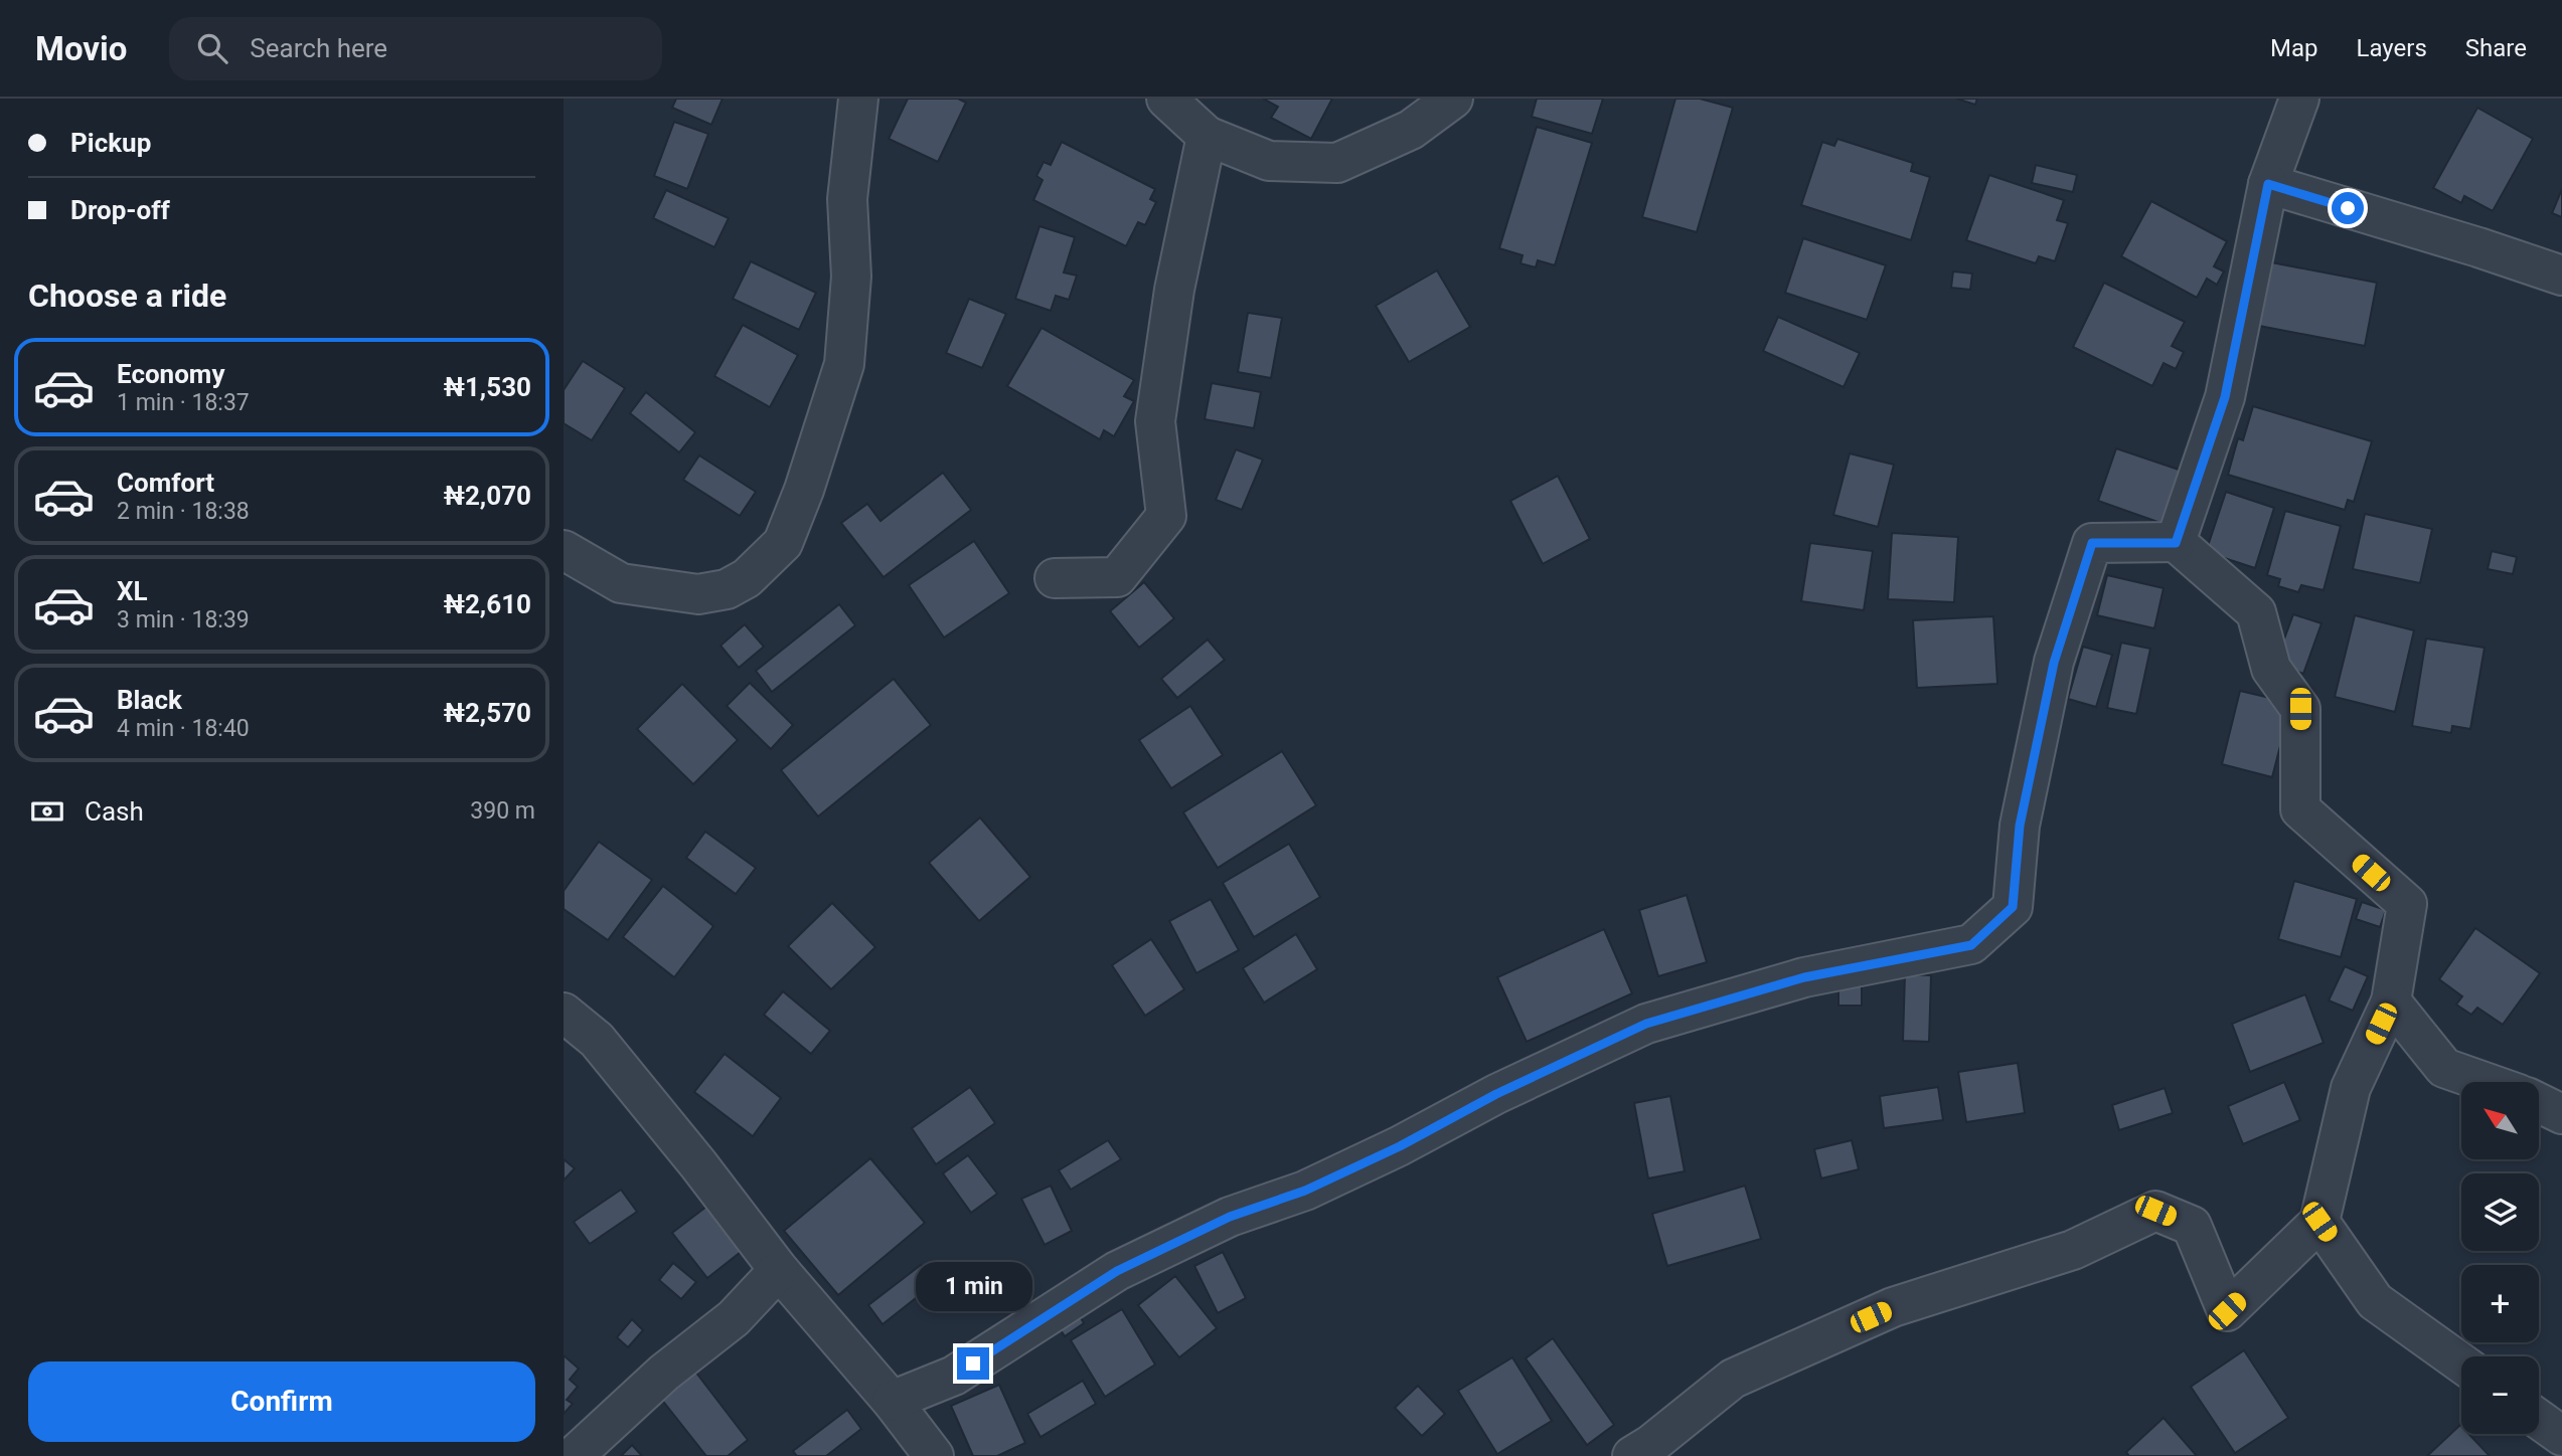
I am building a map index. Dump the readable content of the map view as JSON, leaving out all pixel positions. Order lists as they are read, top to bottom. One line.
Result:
{"north":"top left","page":{"header":"Movio","search":"Search here","nav":["Map","Layers","Share"],"banner":["Pickup","Drop-off"],"heading":"Choose a ride","list":[{"name":"Economy","note":"1 min · 18:37","value":"₦1,530"},{"name":"Comfort","note":"2 min · 18:38","value":"₦2,070"},{"name":"XL","note":"3 min · 18:39","value":"₦2,610"},{"name":"Black","note":"4 min · 18:40","value":"₦2,570"}],"pay":["Cash","390 m"],"map_buttons":["+","−"],"bubble":"1 min","buttons":"Confirm"}}
